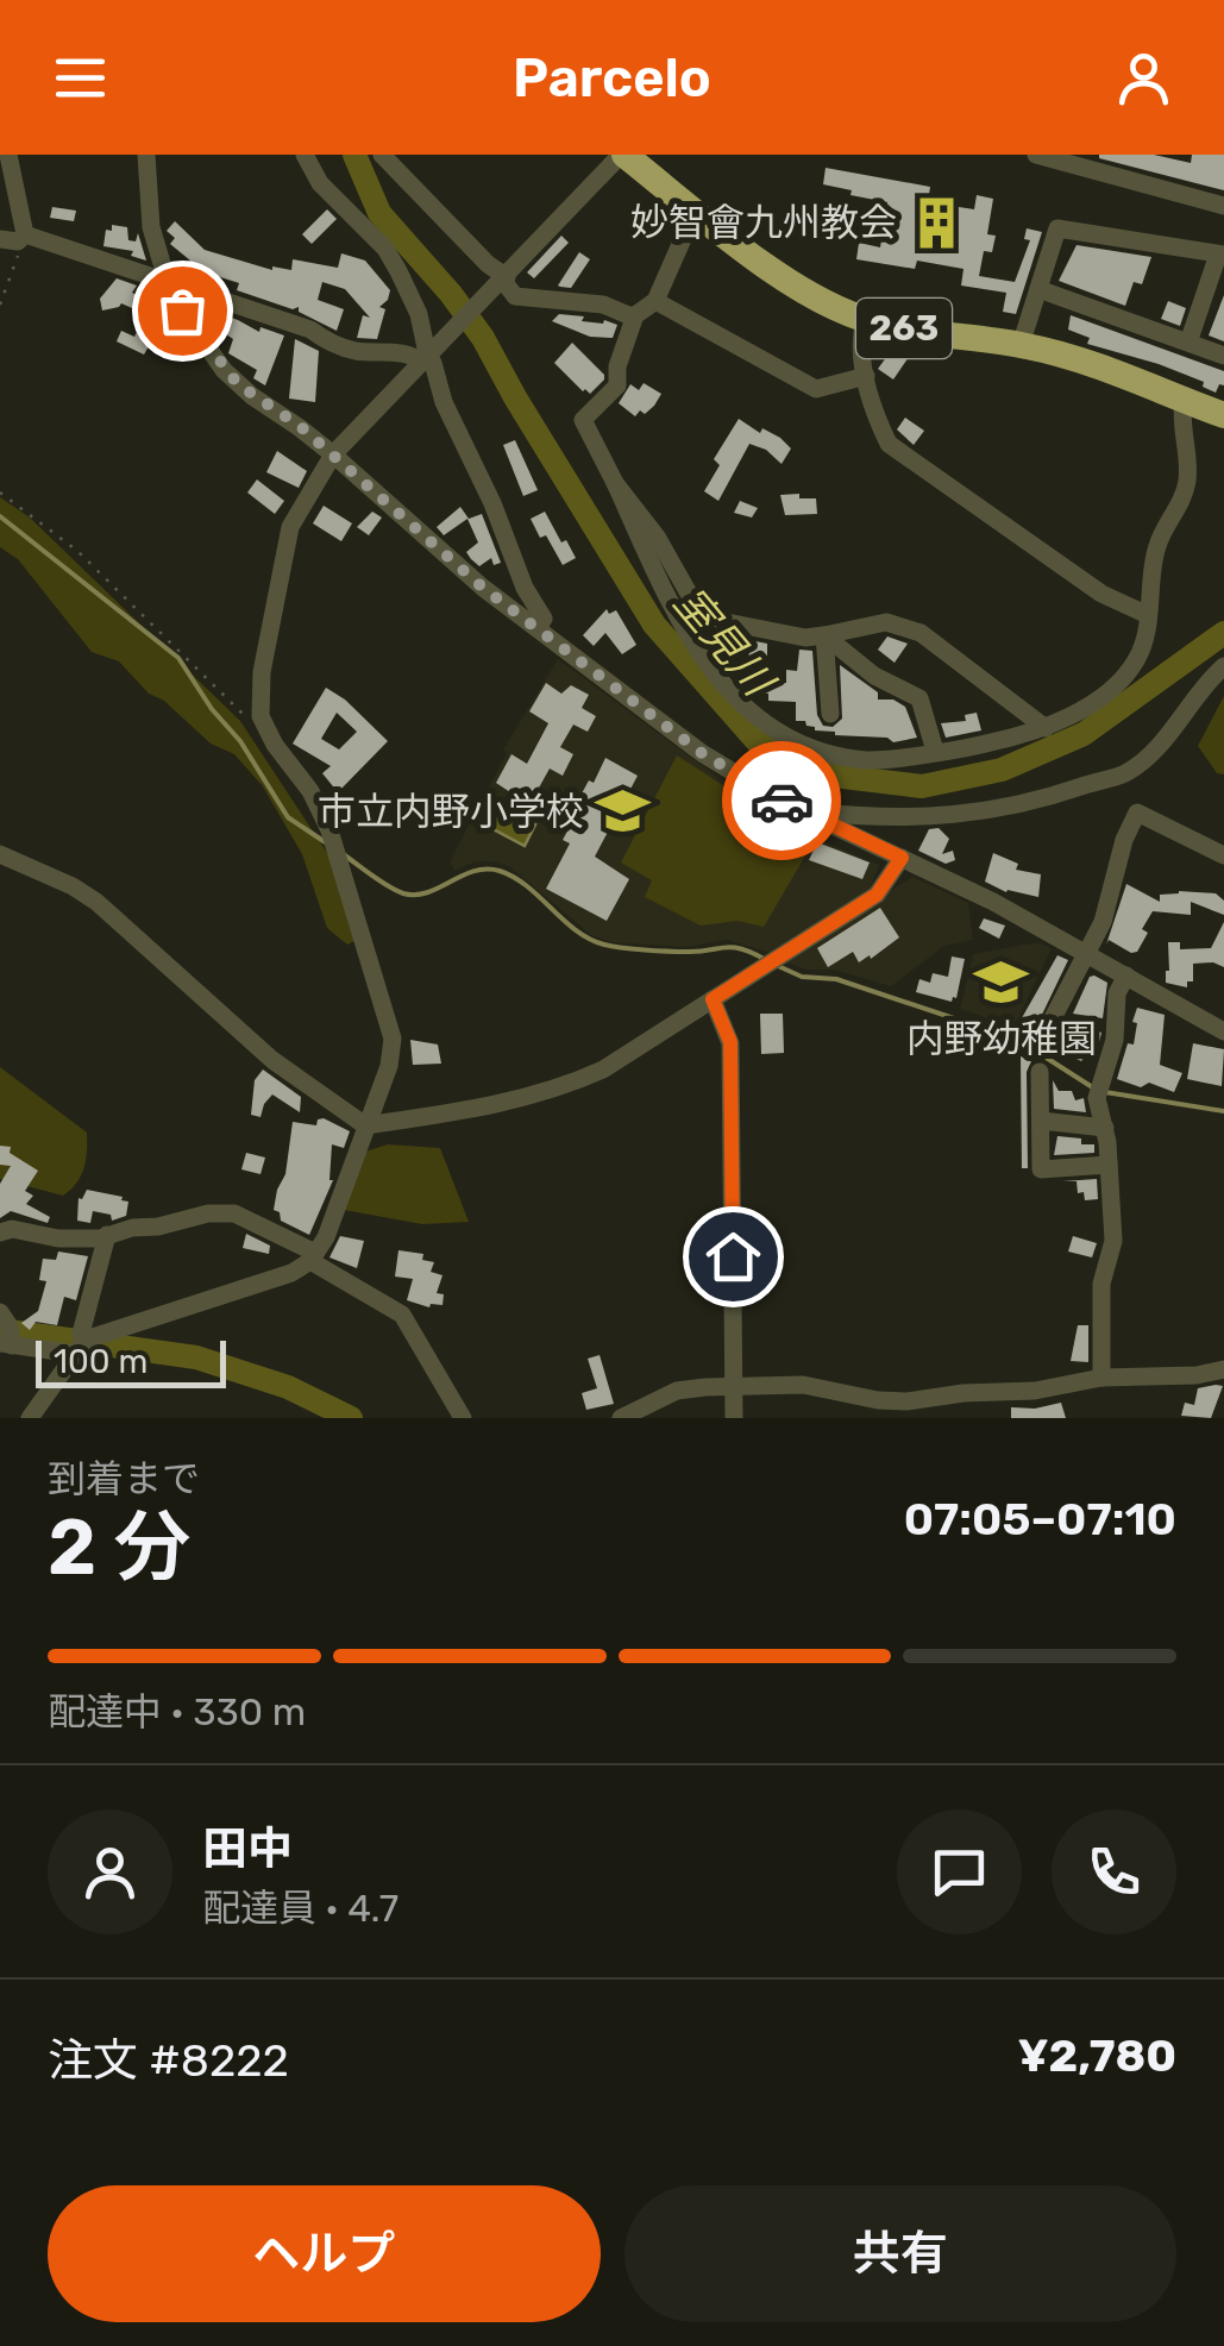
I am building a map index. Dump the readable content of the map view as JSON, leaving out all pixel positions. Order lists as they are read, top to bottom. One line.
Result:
{"streets":{"highway":["263"]},"water":["室見川"],"places":{"building":["妙智會九州教会"],"school or university":["市立内野小学校","内野幼稚園"]},"scale_bar":"100 m","page":{"header":"Parcelo","scale":"100 m","heading":["2 分","到着まで","07:05–07:10"],"panel":["田中","配達員 · 4.7","注文 #8222","¥2,780"],"bar":"配達中 · 330 m","buttons":["ヘルプ","共有"]}}
